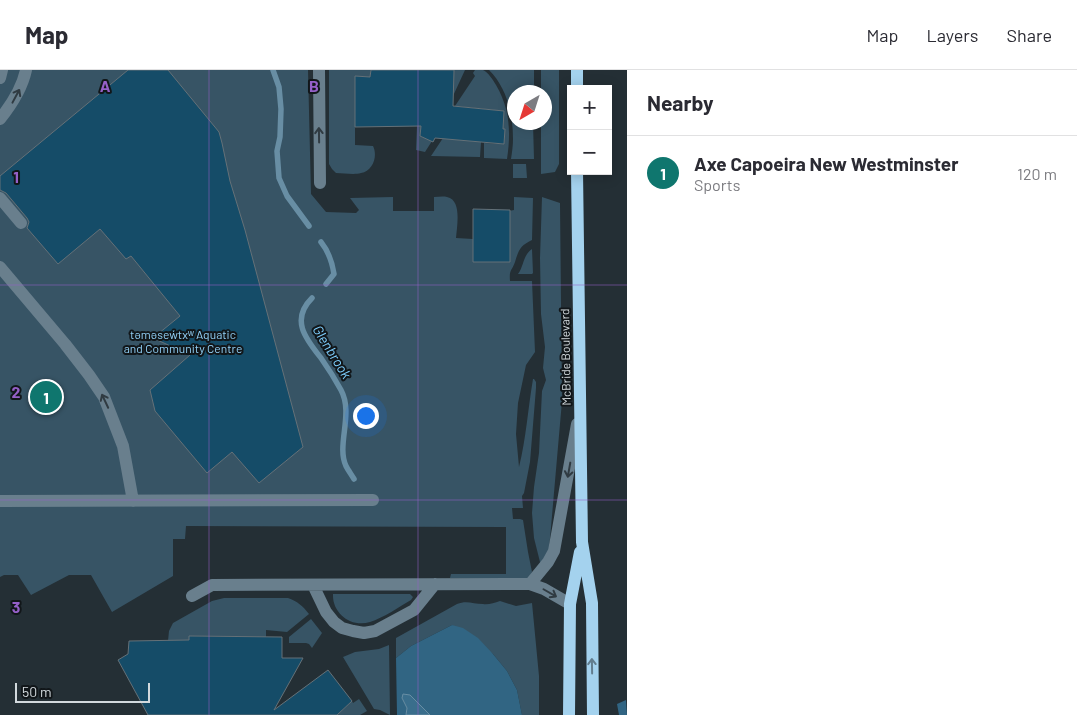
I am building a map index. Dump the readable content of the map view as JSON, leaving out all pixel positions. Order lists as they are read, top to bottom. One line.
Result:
{"streets":{"main road":["McBride Boulevard"]},"water":["Glenbrook"],"parks":["təməsew̓txʷ Aquatic and Community Centre"],"scale_bar":"50 m","north":"bottom left","page":{"header":"Map","nav":["Map","Layers","Share"],"heading":"Nearby","map_buttons":["+","−"],"list":[{"mark":"1","name":"Axe Capoeira New Westminster","note":"Sports","value":"120 m"}],"pins":"1","scale":"50 m"},"grid":{"columns":["A","B"],"rows":["1","2","3"]}}
